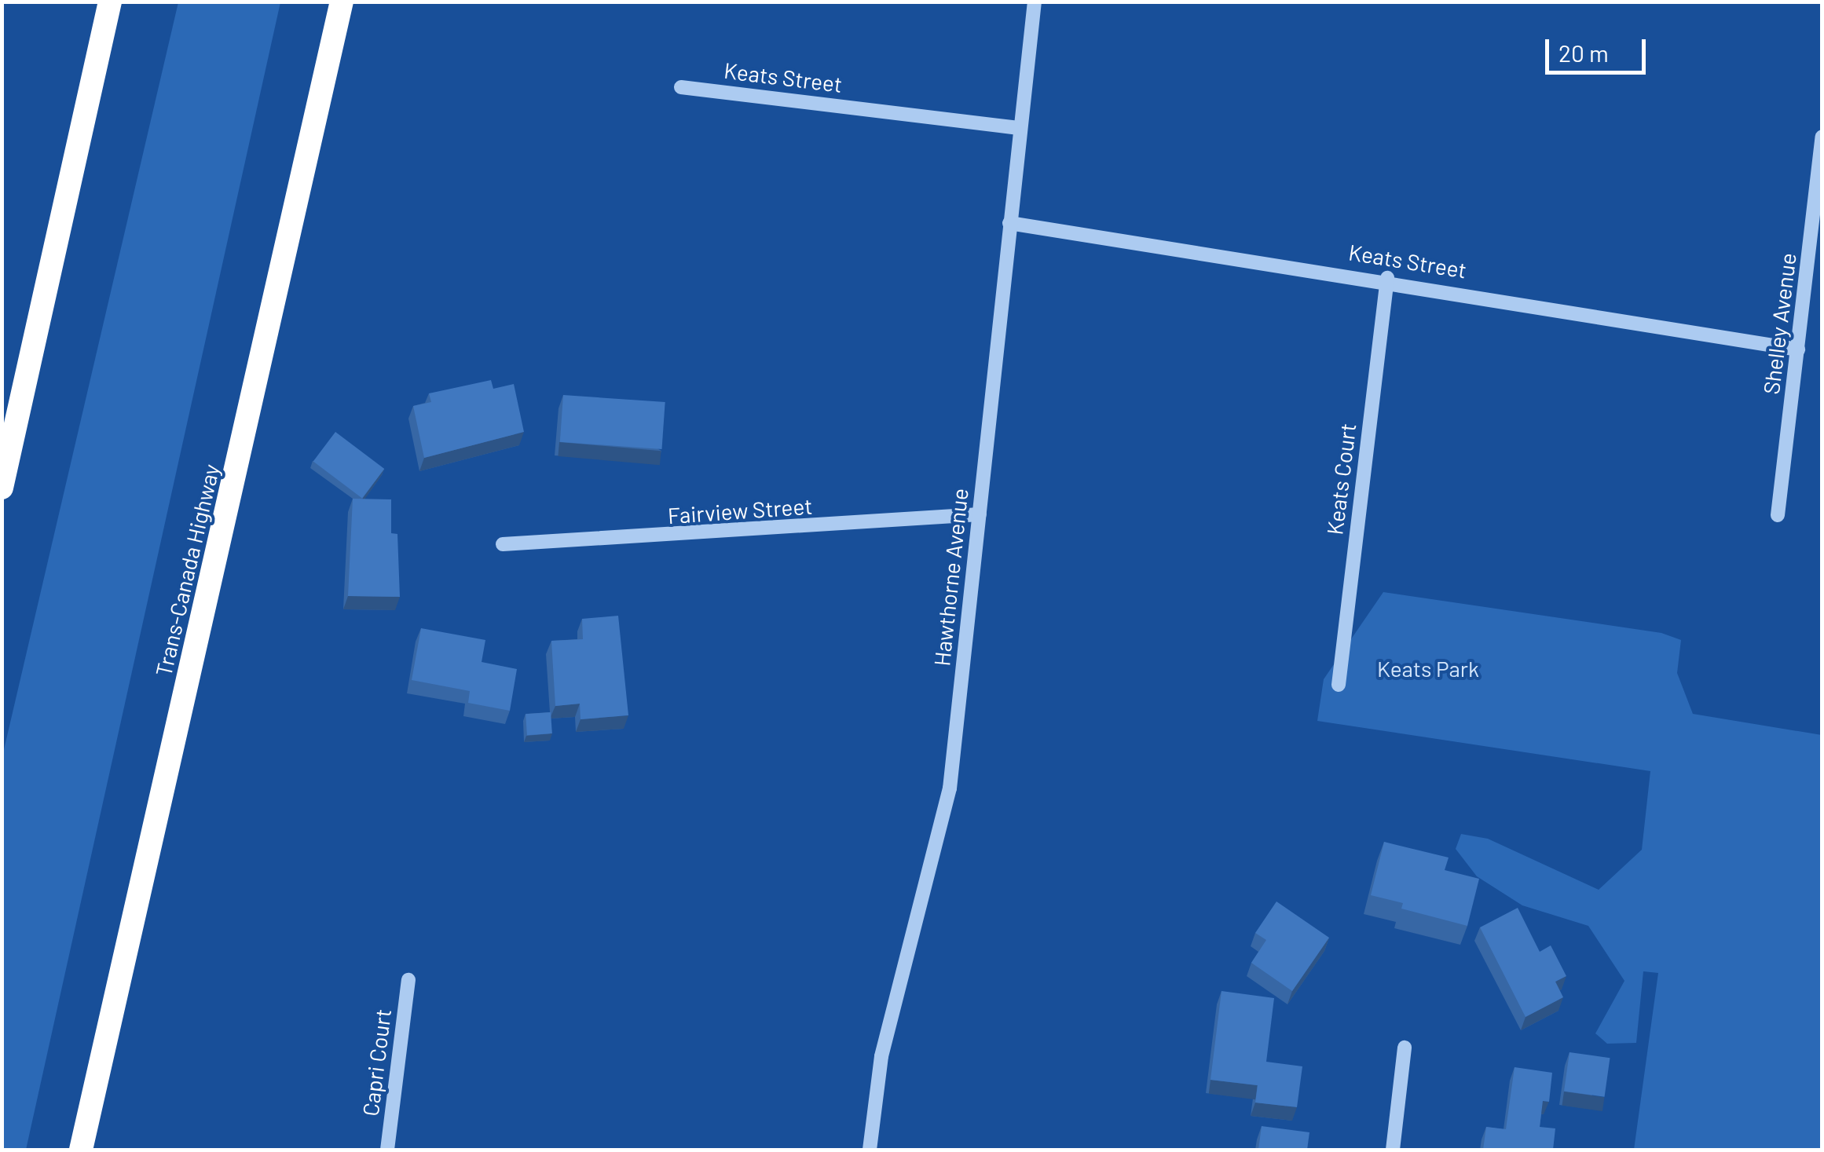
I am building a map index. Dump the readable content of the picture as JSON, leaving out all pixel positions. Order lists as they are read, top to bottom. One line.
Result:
{"streets":{"highway":["Trans-Canada Highway"],"street":["Keats Street","Shelley Avenue","Keats Court","Fairview Street","Hawthorne Avenue","Capri Court"]},"crossings":[["Keats Street","Shelley Avenue"],["Keats Street","Keats Court"],["Keats Street","Hawthorne Avenue"],["Fairview Street","Hawthorne Avenue"]],"parks":["Keats Park"],"scale_bar":"20 m"}
